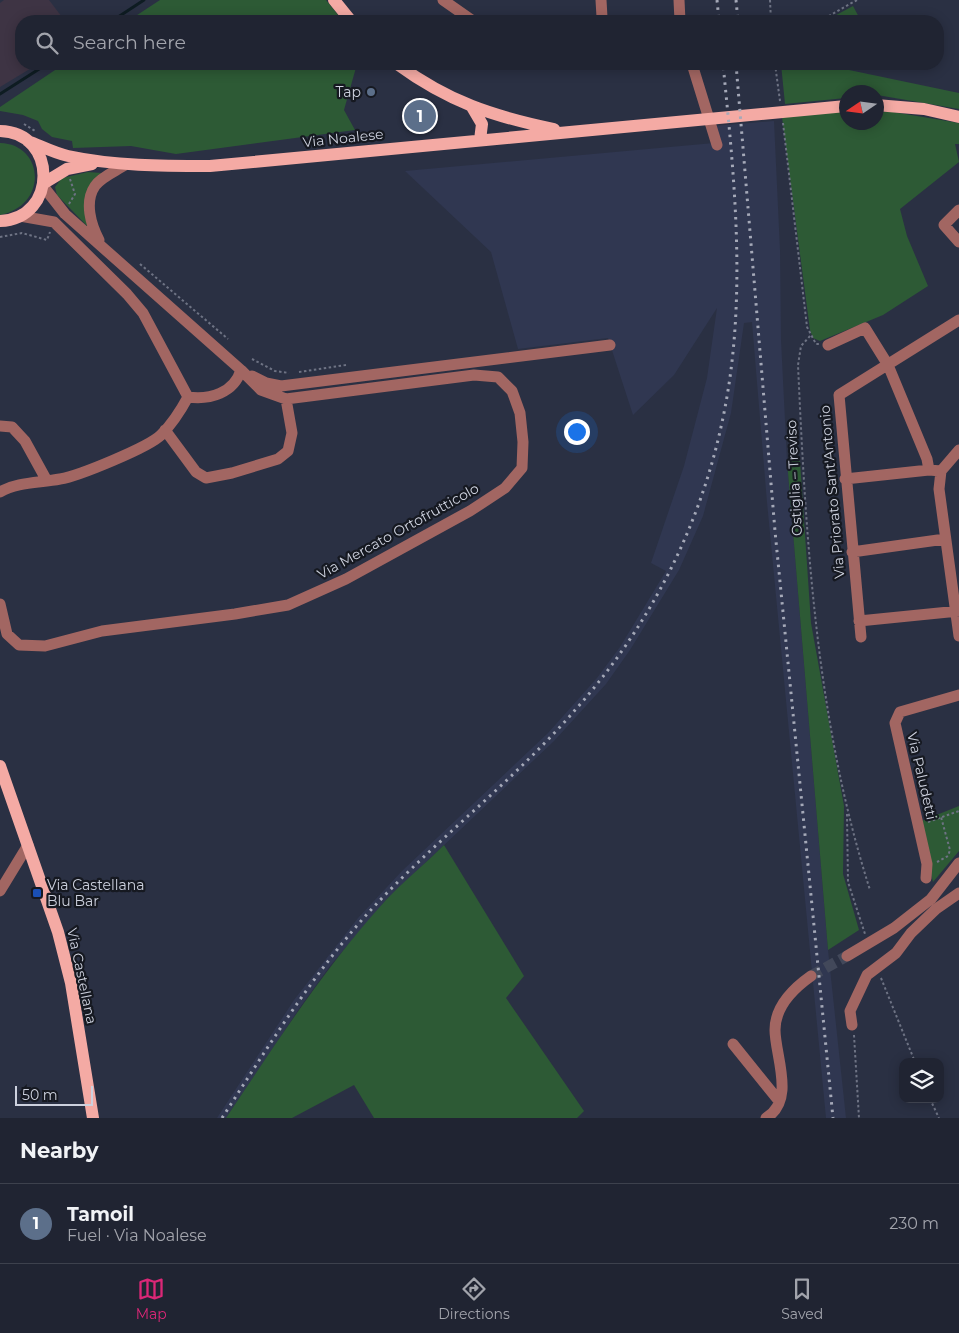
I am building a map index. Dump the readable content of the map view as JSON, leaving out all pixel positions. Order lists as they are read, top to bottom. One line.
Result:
{"streets":{"main road":["Via Noalese","Via Castellana"],"street":["Via Priorato Sant'Antonio","Via Mercato Ortofrutticolo","Via Paludetti"],"path":["Ostiglia – Treviso"]},"crossings":[["Via Noalese","Ostiglia – Treviso"]],"places":{"other":["Tap"],"transit":["Via Castellana Blu Bar"]},"scale_bar":"50 m","north":"left","page":{"search":"Search here","pins":"1","scale":"50 m","heading":"Nearby","list":[{"mark":"1","name":"Tamoil","note":"Fuel · Via Noalese","value":"230 m"}],"nav":["Map","Directions","Saved"]}}
